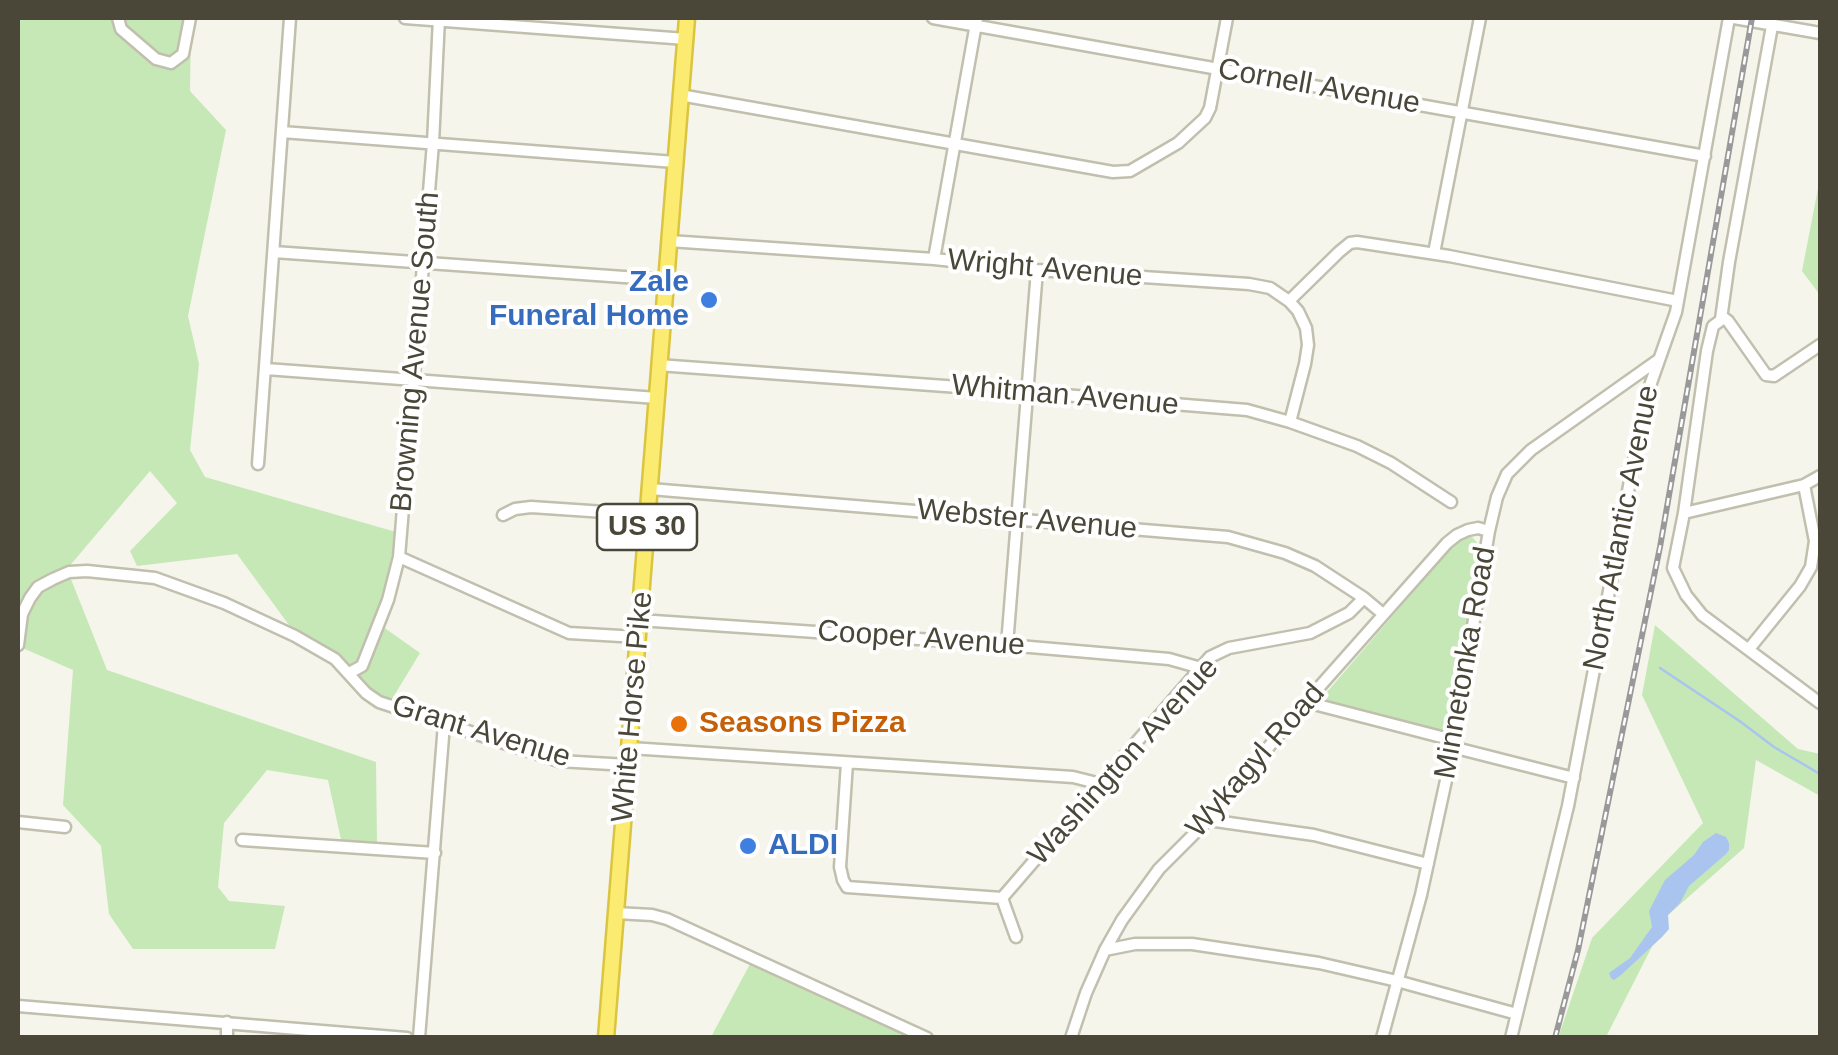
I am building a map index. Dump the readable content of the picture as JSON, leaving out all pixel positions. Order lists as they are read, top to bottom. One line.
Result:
{"streets":{"highway":["US 30","White Horse Pike"],"street":["Cornell Avenue","Wright Avenue","Browning Avenue South","Whitman Avenue","Webster Avenue","North Atlantic Avenue","Cooper Avenue","Minnetonka Road","Grant Avenue","Wykagyl Road","Washington Avenue"]},"crossings":[["Cornell Avenue","North Atlantic Avenue"],["Wright Avenue","White Horse Pike"],["Browning Avenue South","Grant Avenue"],["Whitman Avenue","White Horse Pike"],["Webster Avenue","White Horse Pike"],["Webster Avenue","Wykagyl Road"],["Webster Avenue","Washington Avenue"],["North Atlantic Avenue","Minnetonka Road"],["Cooper Avenue","White Horse Pike"],["Cooper Avenue","Washington Avenue"],["Minnetonka Road","Wykagyl Road"],["White Horse Pike","Grant Avenue"]],"places":["Zale Funeral Home","Seasons Pizza","ALDI"]}
